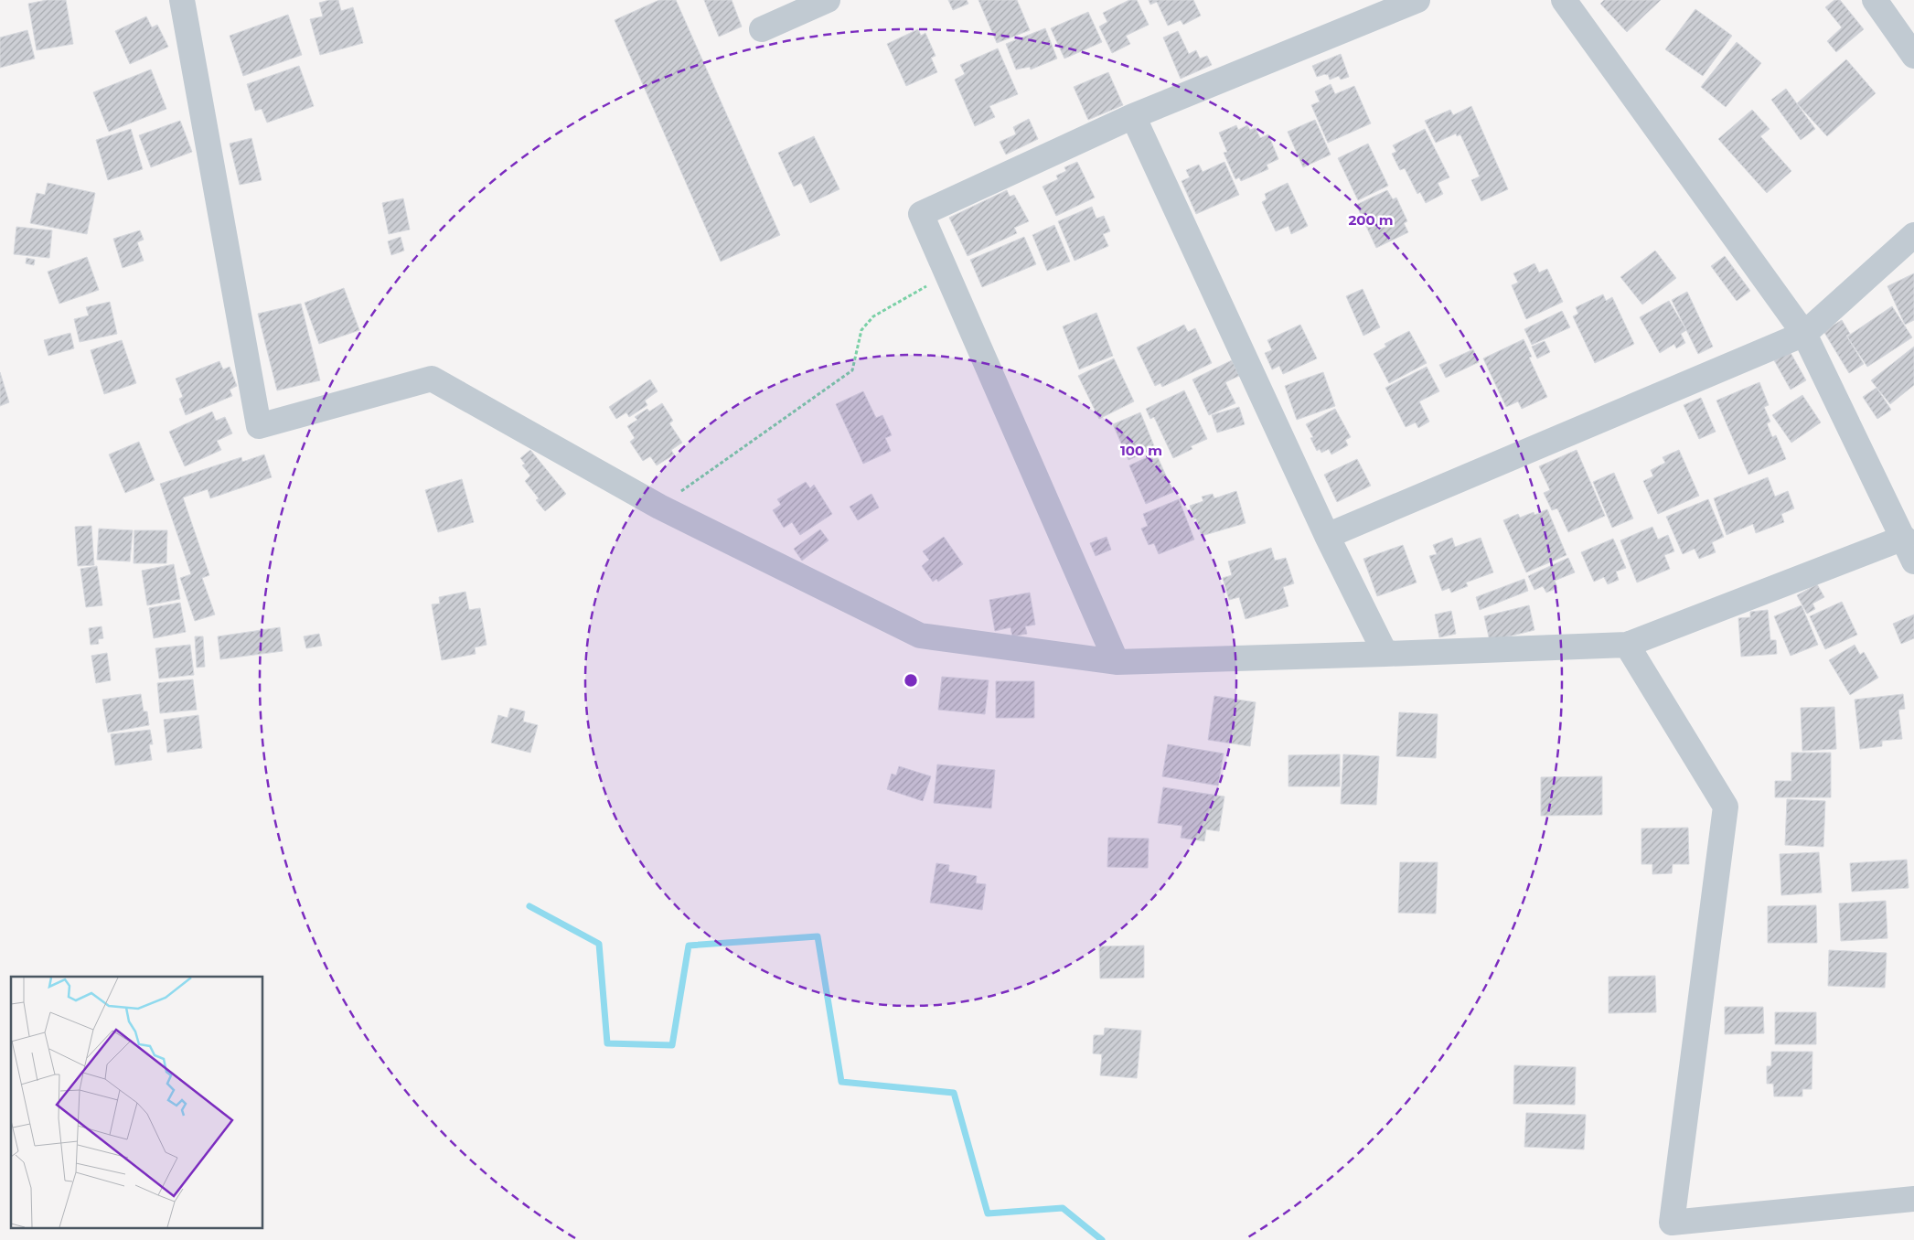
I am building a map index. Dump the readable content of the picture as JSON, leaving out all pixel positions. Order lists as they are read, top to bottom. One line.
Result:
{"rings":["200 m","100 m"]}
